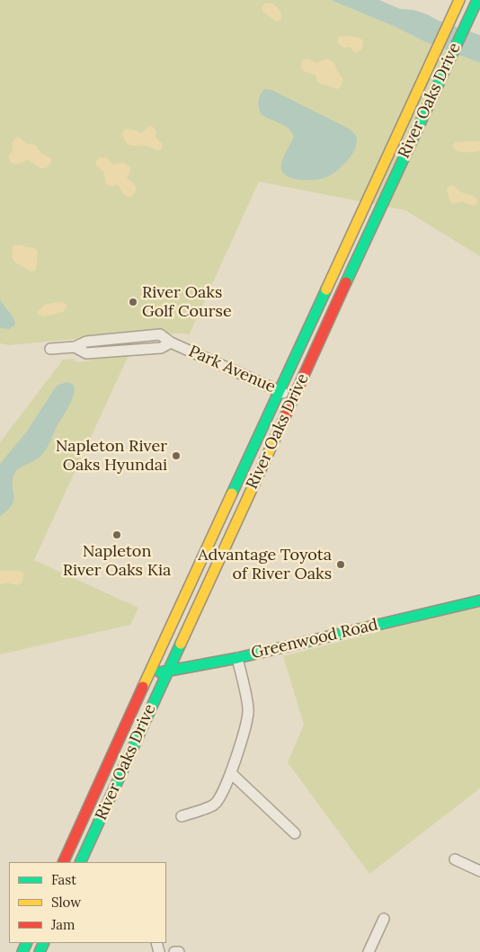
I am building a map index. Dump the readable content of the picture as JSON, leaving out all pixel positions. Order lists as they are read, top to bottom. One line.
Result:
{"streets":{"main road":["River Oaks Drive","Greenwood Road"],"street":["Park Avenue"]},"crossings":[["River Oaks Drive","Park Avenue"],["River Oaks Drive","Greenwood Road"]],"places":["River Oaks Golf Course","Napleton River Oaks Hyundai","Napleton River Oaks Kia","Advantage Toyota of River Oaks"],"legend":["Fast","Slow","Jam"]}
